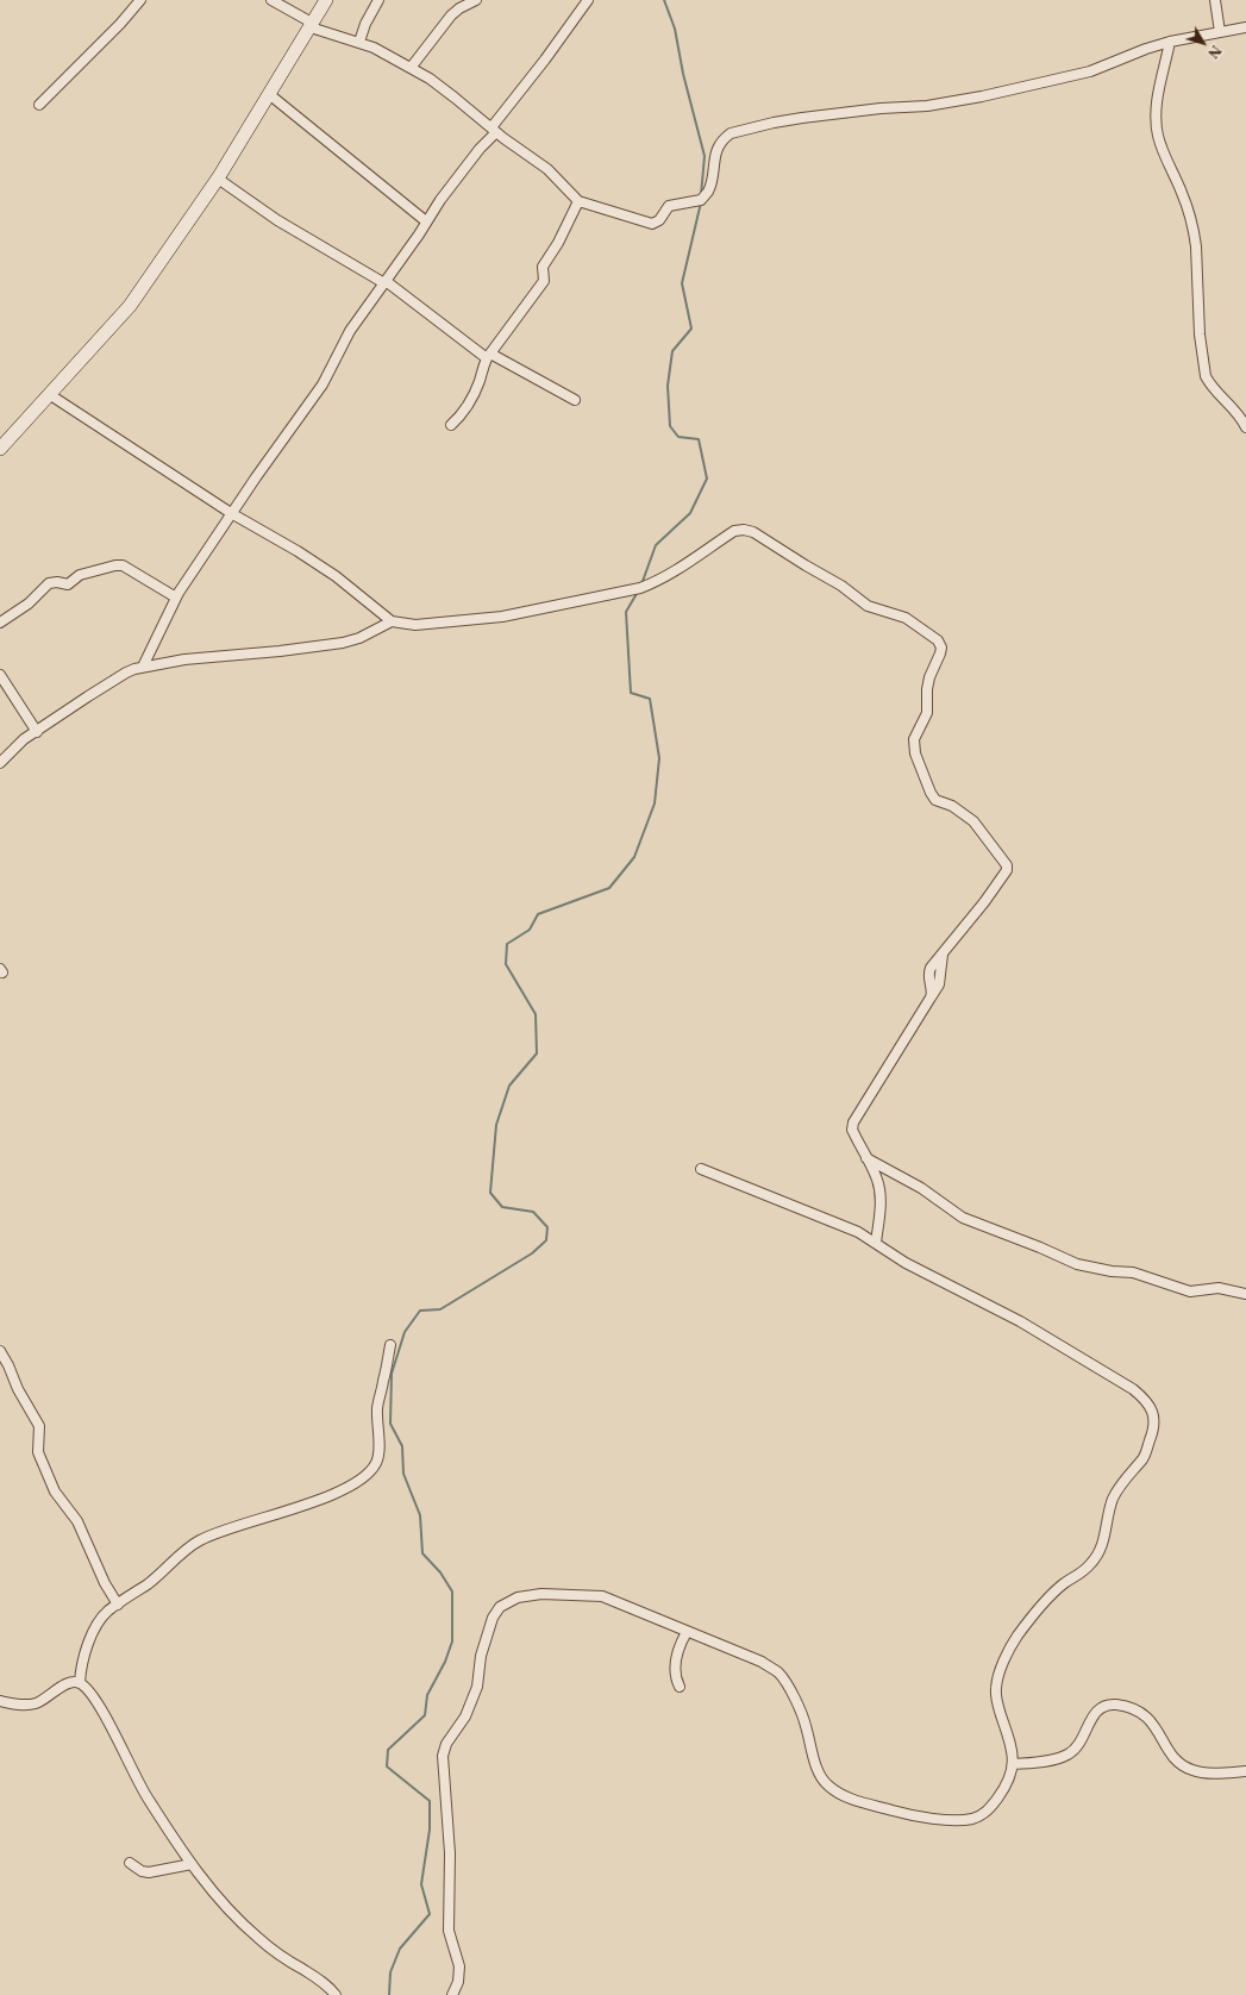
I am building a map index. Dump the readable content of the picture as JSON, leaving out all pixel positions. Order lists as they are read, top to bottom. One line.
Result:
{"north":"bottom right"}
